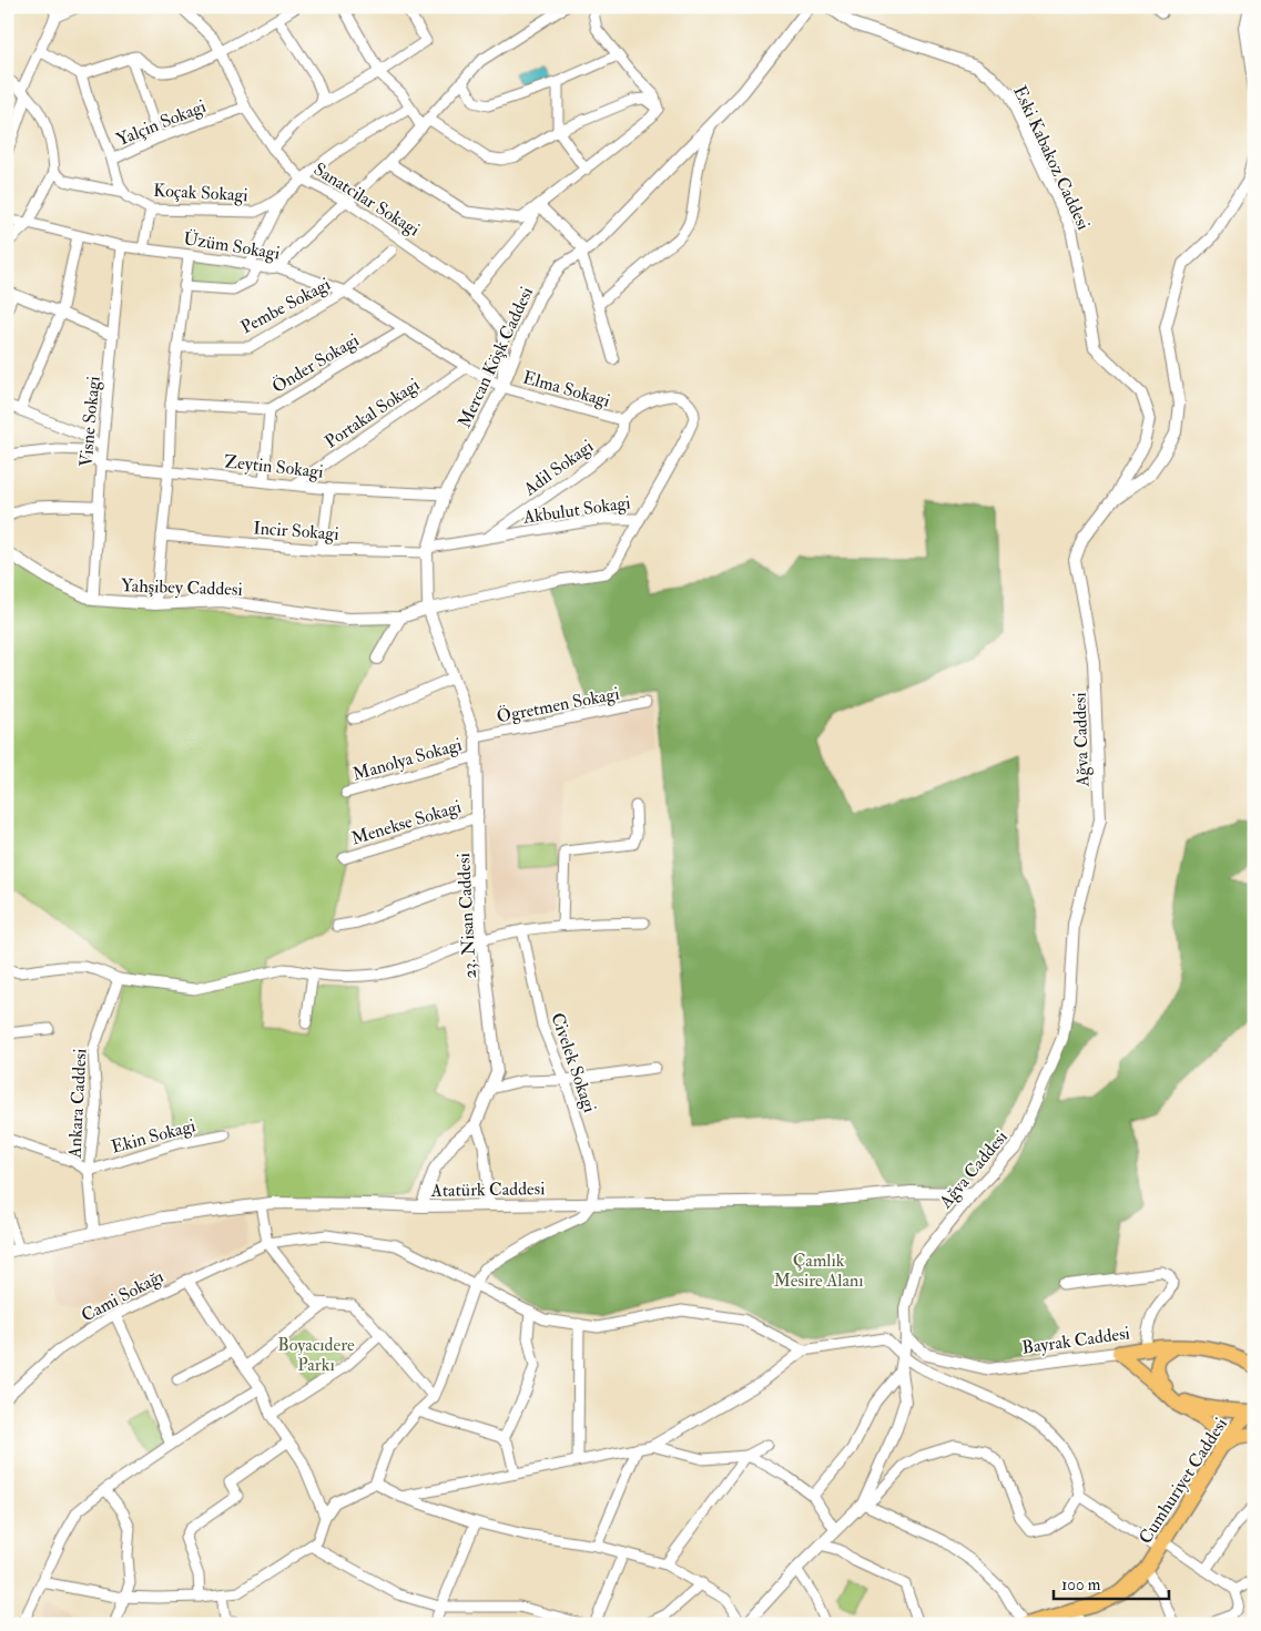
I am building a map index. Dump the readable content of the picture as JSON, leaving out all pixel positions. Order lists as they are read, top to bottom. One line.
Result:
{"streets":{"main road":["Bayrak Caddesi","Cumhuriyet Caddesi"],"street":["Yalçin Sokagi","Eski Kabakoz Caddesi","Koçak Sokagi","Sanatcilar Sokagi","Üzüm Sokagi","Pembe Sokagi","Mercan Köşk Caddesi","Önder Sokagi","Elma Sokagi","Portakal Sokagi","Visne Sokagi","Zeytin Sokagi","Adil Sokagi","Akbulut Sokagi","Incir Sokagi","Yahşibey Caddesi","Ögretmen Sokagi","Ağva Caddesi","Manolya Sokagi","Menekse Sokagi","23. Nisan Caddesi","Civelek Sokagi","Ankara Caddesi","Ekin Sokagi","Atatürk Caddesi","Cami Sokağı"]},"crossings":[["Yalçin Sokagi","Sanatcilar Sokagi"],["Eski Kabakoz Caddesi","Ağva Caddesi"],["Koçak Sokagi","Sanatcilar Sokagi"],["Sanatcilar Sokagi","Üzüm Sokagi"],["Sanatcilar Sokagi","Mercan Köşk Caddesi"],["Sanatcilar Sokagi","Elma Sokagi"],["Üzüm Sokagi","Pembe Sokagi"],["Üzüm Sokagi","Mercan Köşk Caddesi"],["Üzüm Sokagi","Önder Sokagi"],["Üzüm Sokagi","Elma Sokagi"],["Üzüm Sokagi","Portakal Sokagi"],["Üzüm Sokagi","Visne Sokagi"],["Mercan Köşk Caddesi","Elma Sokagi"],["Mercan Köşk Caddesi","Zeytin Sokagi"],["Mercan Köşk Caddesi","Akbulut Sokagi"],["Mercan Köşk Caddesi","Incir Sokagi"],["Mercan Köşk Caddesi","23. Nisan Caddesi"],["Elma Sokagi","Adil Sokagi"],["Elma Sokagi","Akbulut Sokagi"],["Portakal Sokagi","Zeytin Sokagi"],["Visne Sokagi","Zeytin Sokagi"],["Visne Sokagi","Yahşibey Caddesi"],["Adil Sokagi","Akbulut Sokagi"],["Akbulut Sokagi","Incir Sokagi"],["Ögretmen Sokagi","23. Nisan Caddesi"],["Ağva Caddesi","Atatürk Caddesi"],["Ağva Caddesi","Bayrak Caddesi"],["Manolya Sokagi","23. Nisan Caddesi"],["Menekse Sokagi","23. Nisan Caddesi"],["23. Nisan Caddesi","Atatürk Caddesi"],["Civelek Sokagi","Atatürk Caddesi"],["Ankara Caddesi","Ekin Sokagi"],["Ankara Caddesi","Atatürk Caddesi"]],"parks":["Çamlık Mesire Alanı","Boyacıdere Parkı"],"scale_bar":"100 m"}
